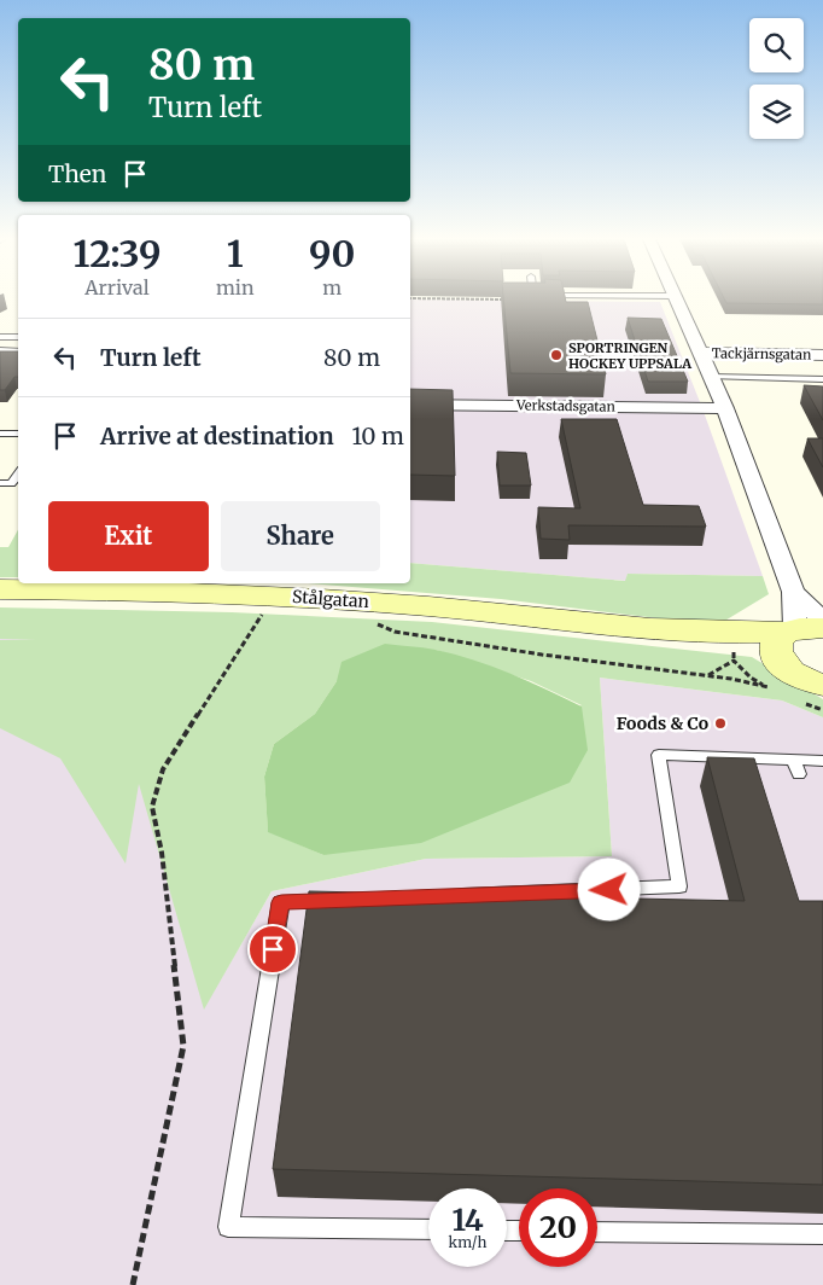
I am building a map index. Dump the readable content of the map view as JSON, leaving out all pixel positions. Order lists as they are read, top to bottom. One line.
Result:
{"streets":{"main road":["Stålgatan"],"street":["Tackjärnsgatan","Verkstadsgatan"]},"places":["SPORTRINGEN HOCKEY UPPSALA","Foods & Co"],"page":{"turn":["80 m","Turn left"],"then":"Then","eta":["12:39","Arrival","1","min","90","m"],"list":[{"name":"Turn left","value":"80 m"},{"name":"Arrive at destination","value":"10 m"}],"buttons":["Exit","Share"],"speed":"14 km/h","limit":"20"}}
